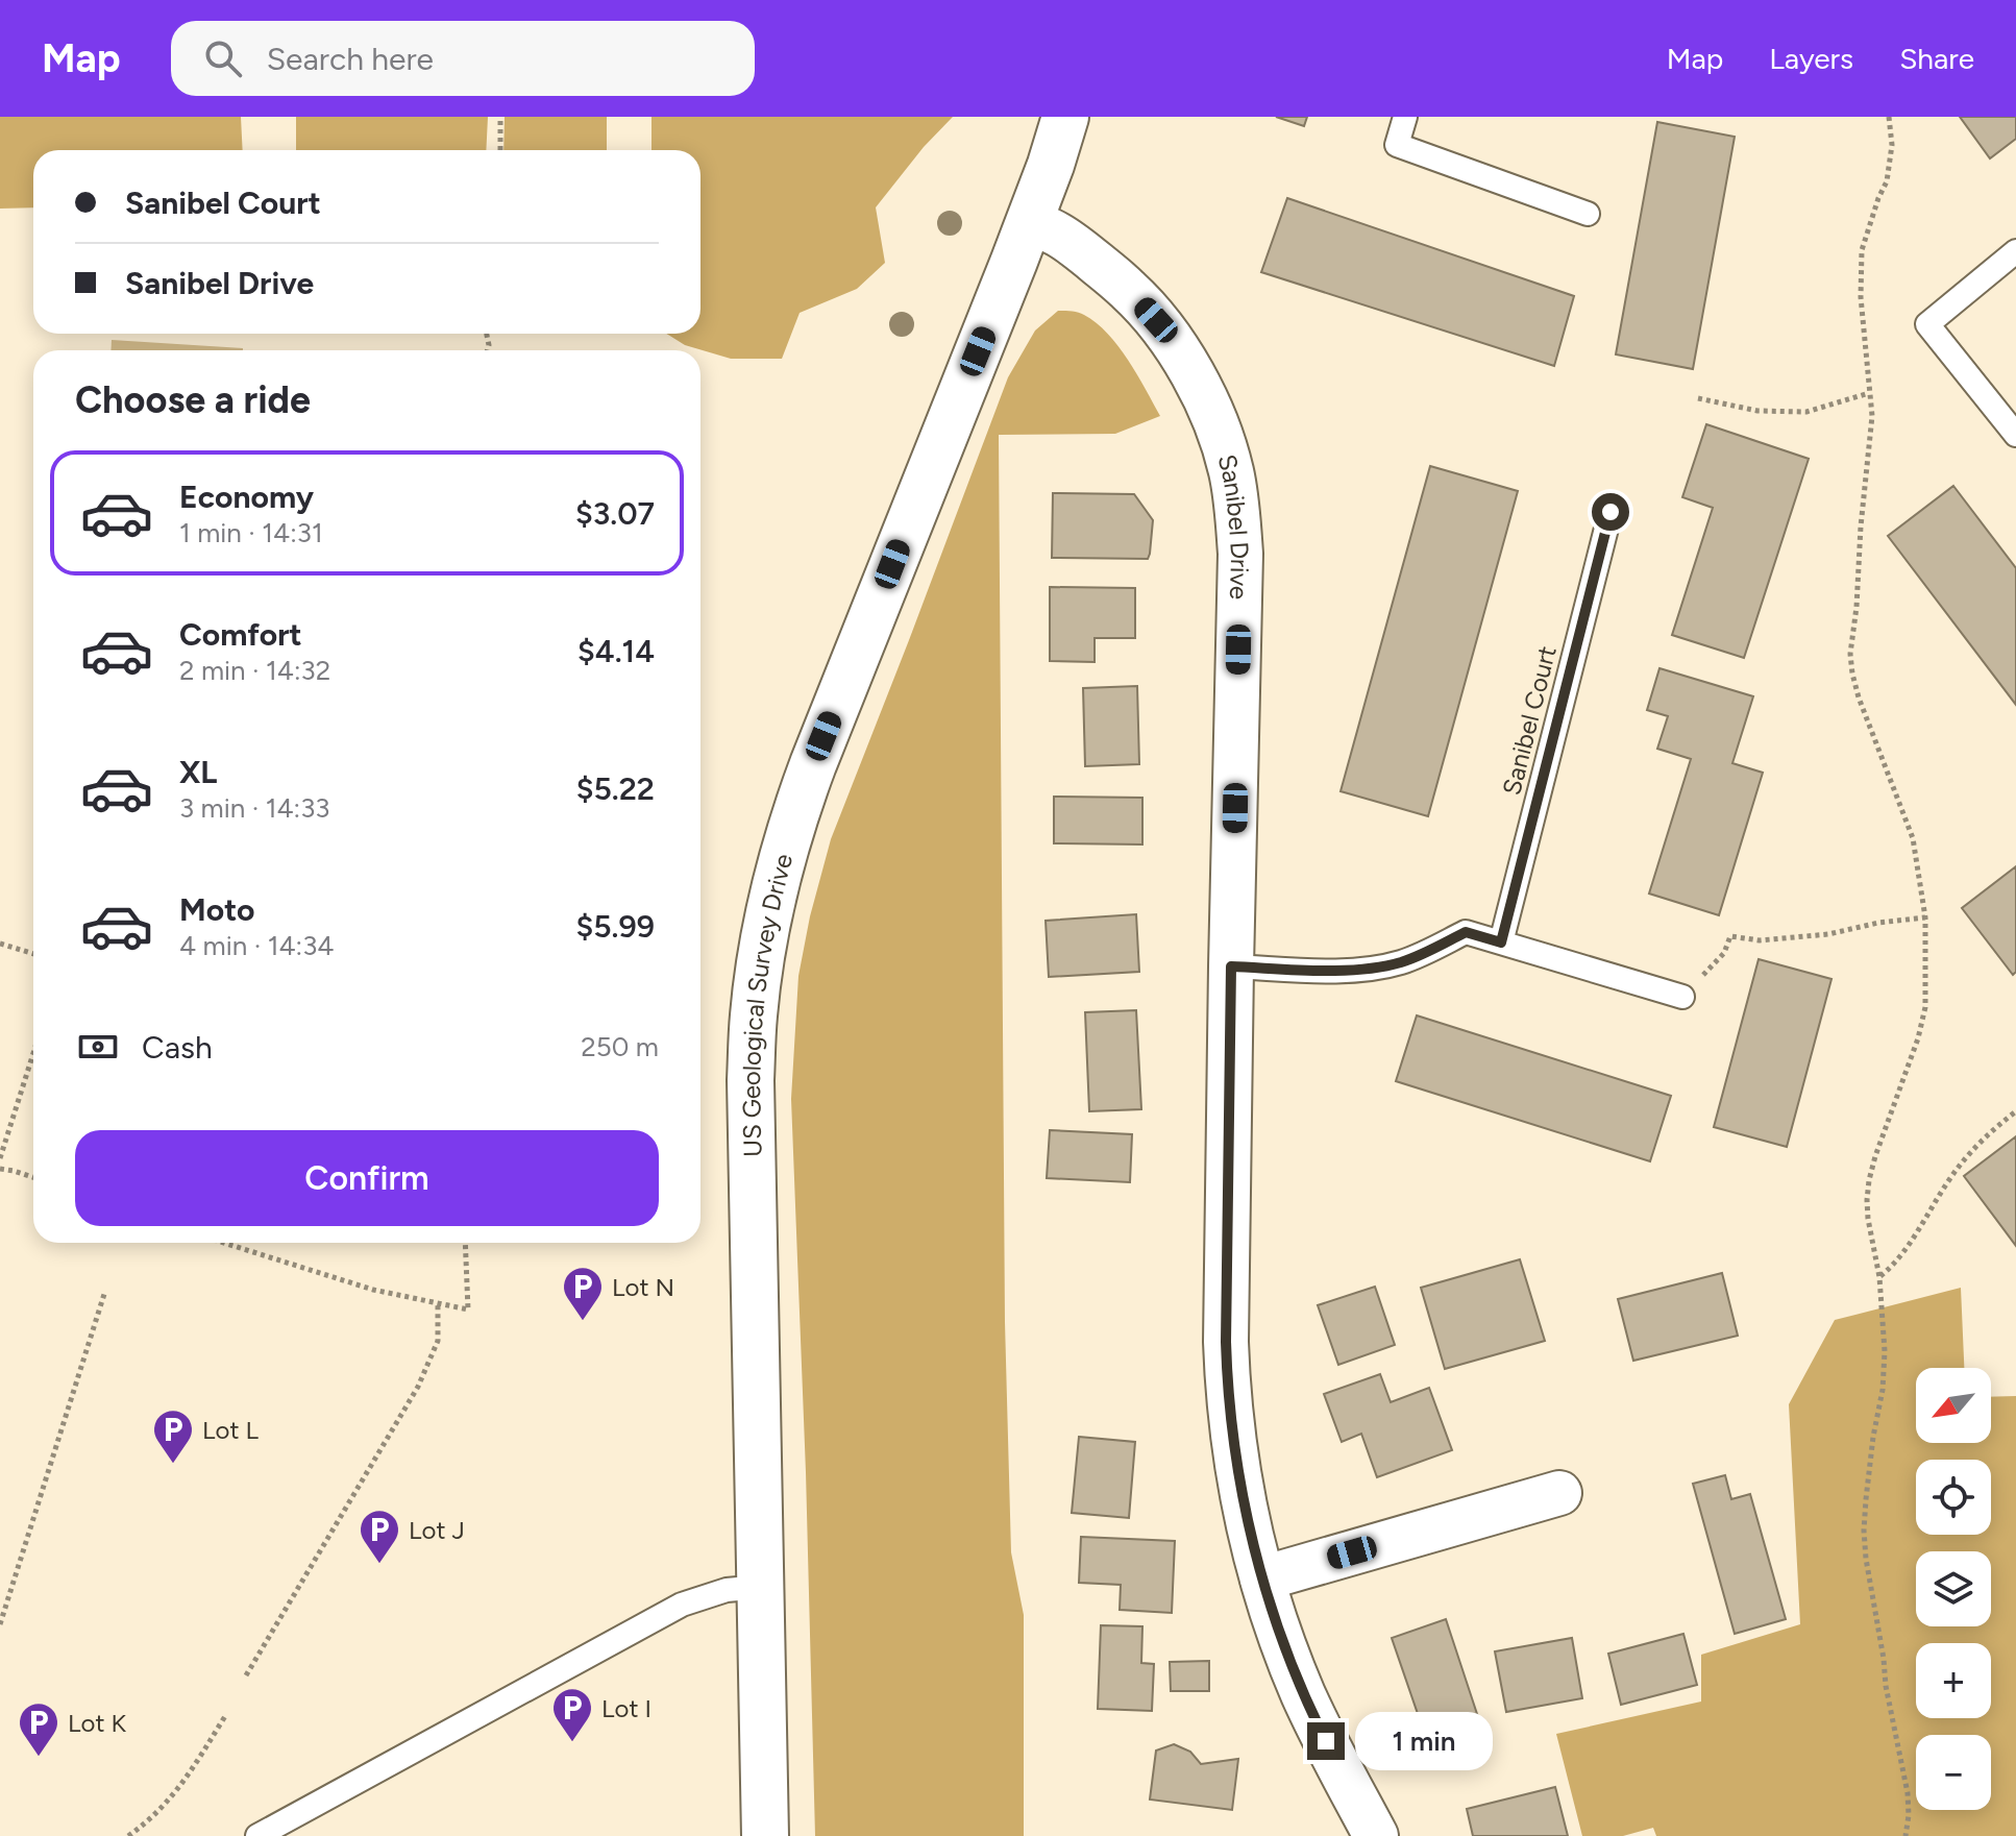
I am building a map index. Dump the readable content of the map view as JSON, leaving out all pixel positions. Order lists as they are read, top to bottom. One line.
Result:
{"streets":{"street":["Sanibel Drive","US Geological Survey Drive"],"lane":["Sanibel Court"]},"crossings":[["Sanibel Drive","US Geological Survey Drive"]],"places":{"parking":["Lot N","Lot L","Lot J","Lot I","Lot K"]},"north":"bottom left","page":{"header":"Map","search":"Search here","nav":["Map","Layers","Share"],"banner":["Sanibel Court","Sanibel Drive"],"heading":"Choose a ride","list":[{"name":"Economy","note":"1 min · 14:31","value":"$3.07"},{"name":"Comfort","note":"2 min · 14:32","value":"$4.14"},{"name":"XL","note":"3 min · 14:33","value":"$5.22"},{"name":"Moto","note":"4 min · 14:34","value":"$5.99"}],"pay":["Cash","250 m"],"buttons":"Confirm","map_buttons":["+","−"],"bubble":"1 min"}}
